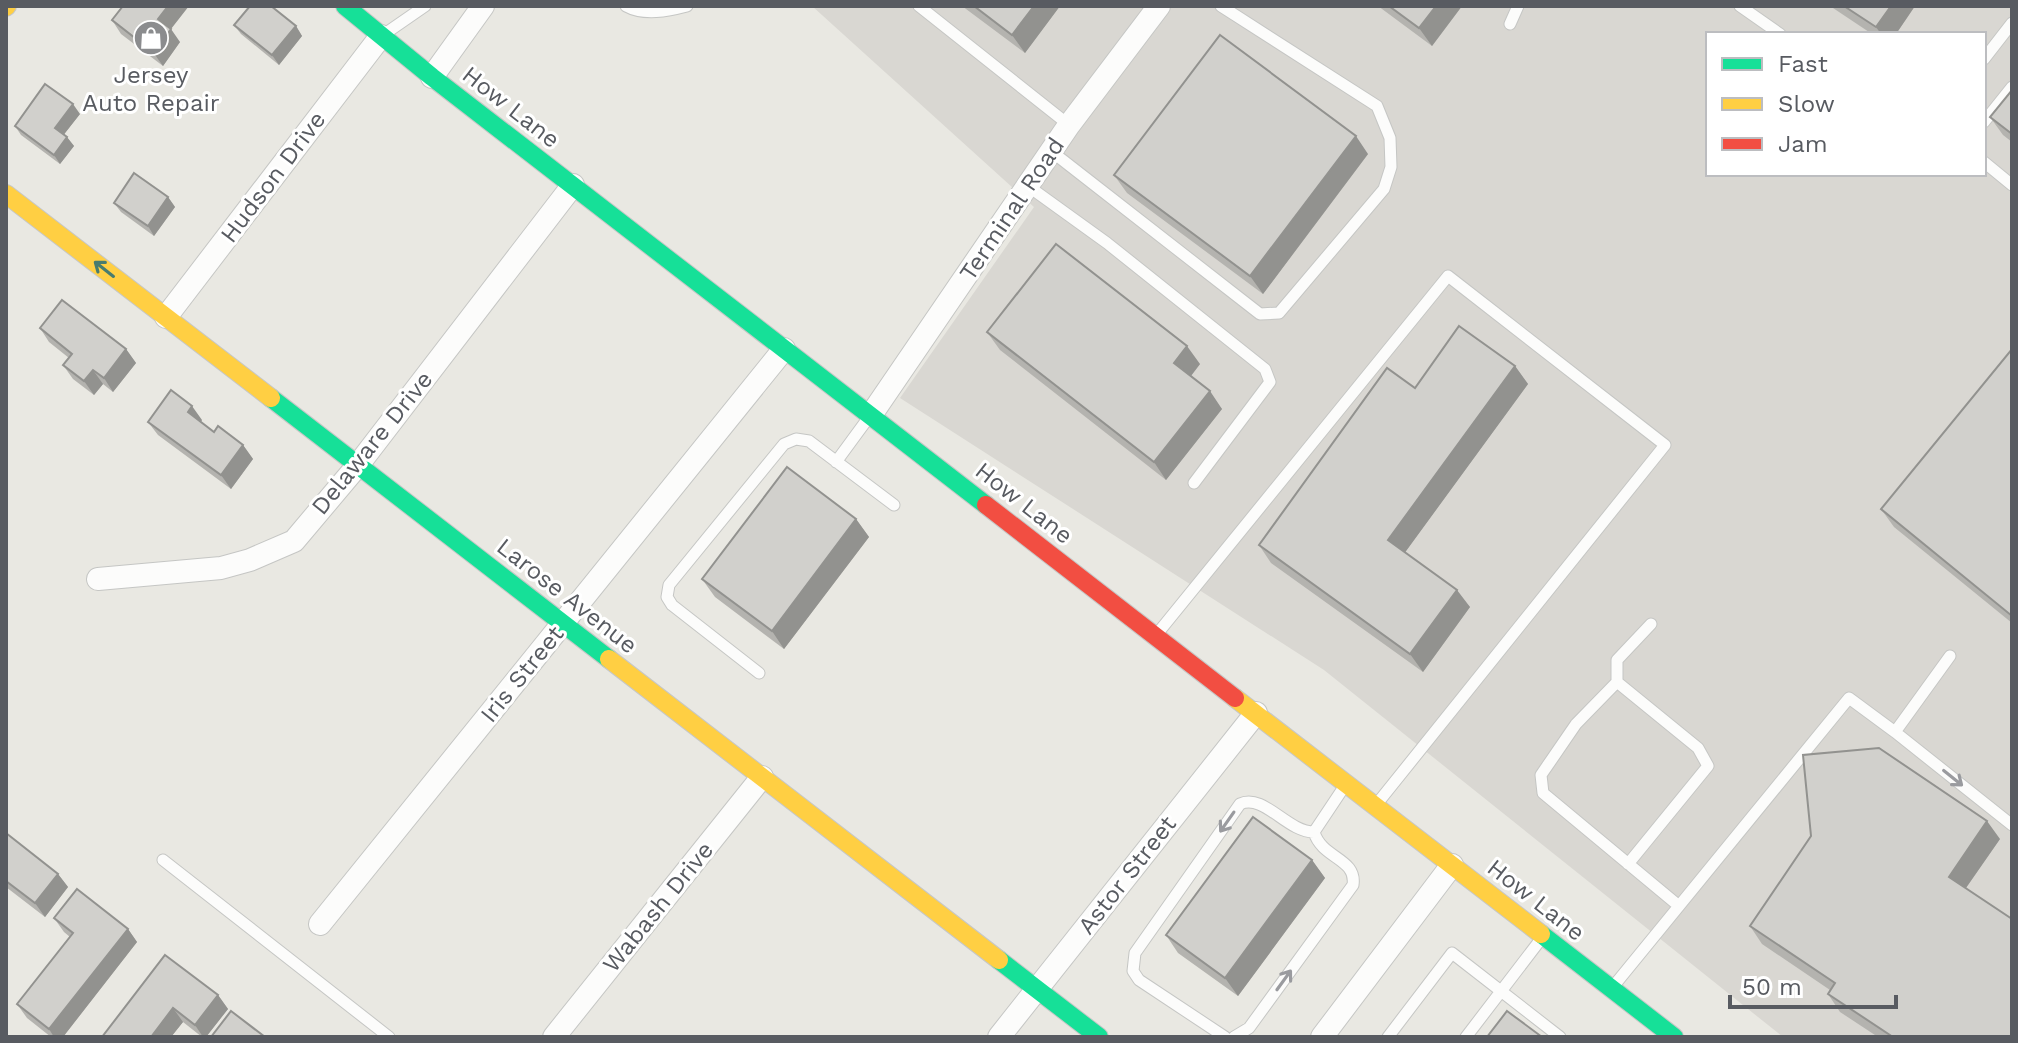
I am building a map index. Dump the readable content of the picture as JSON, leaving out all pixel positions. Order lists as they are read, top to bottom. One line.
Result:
{"streets":{"main road":["How Lane","Larose Avenue"],"street":["Hudson Drive","Terminal Road","Delaware Drive","Iris Street","Astor Street","Wabash Drive"]},"crossings":[["How Lane","Hudson Drive"],["How Lane","Terminal Road"],["How Lane","Delaware Drive"],["How Lane","Iris Street"],["How Lane","Astor Street"],["Hudson Drive","Larose Avenue"],["Delaware Drive","Larose Avenue"],["Larose Avenue","Iris Street"],["Larose Avenue","Astor Street"],["Larose Avenue","Wabash Drive"]],"places":{"shop":["Jersey Auto Repair"]},"legend":["Fast","Slow","Jam"],"scale_bar":"50 m"}
